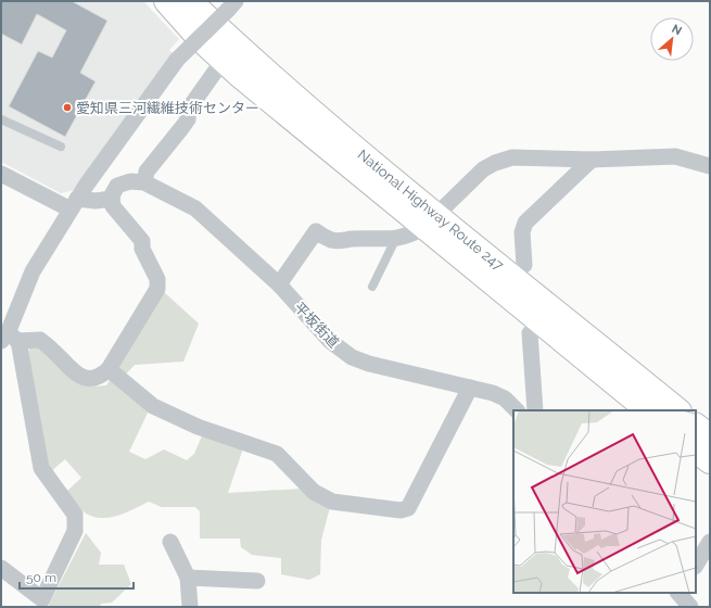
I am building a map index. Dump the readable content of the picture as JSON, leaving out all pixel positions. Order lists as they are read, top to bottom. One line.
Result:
{"streets":{"highway":["National Highway Route 247"],"street":["平坂街道"]},"places":["愛知県三河繊維技術センター"],"scale_bar":"50 m","north":"top right"}
